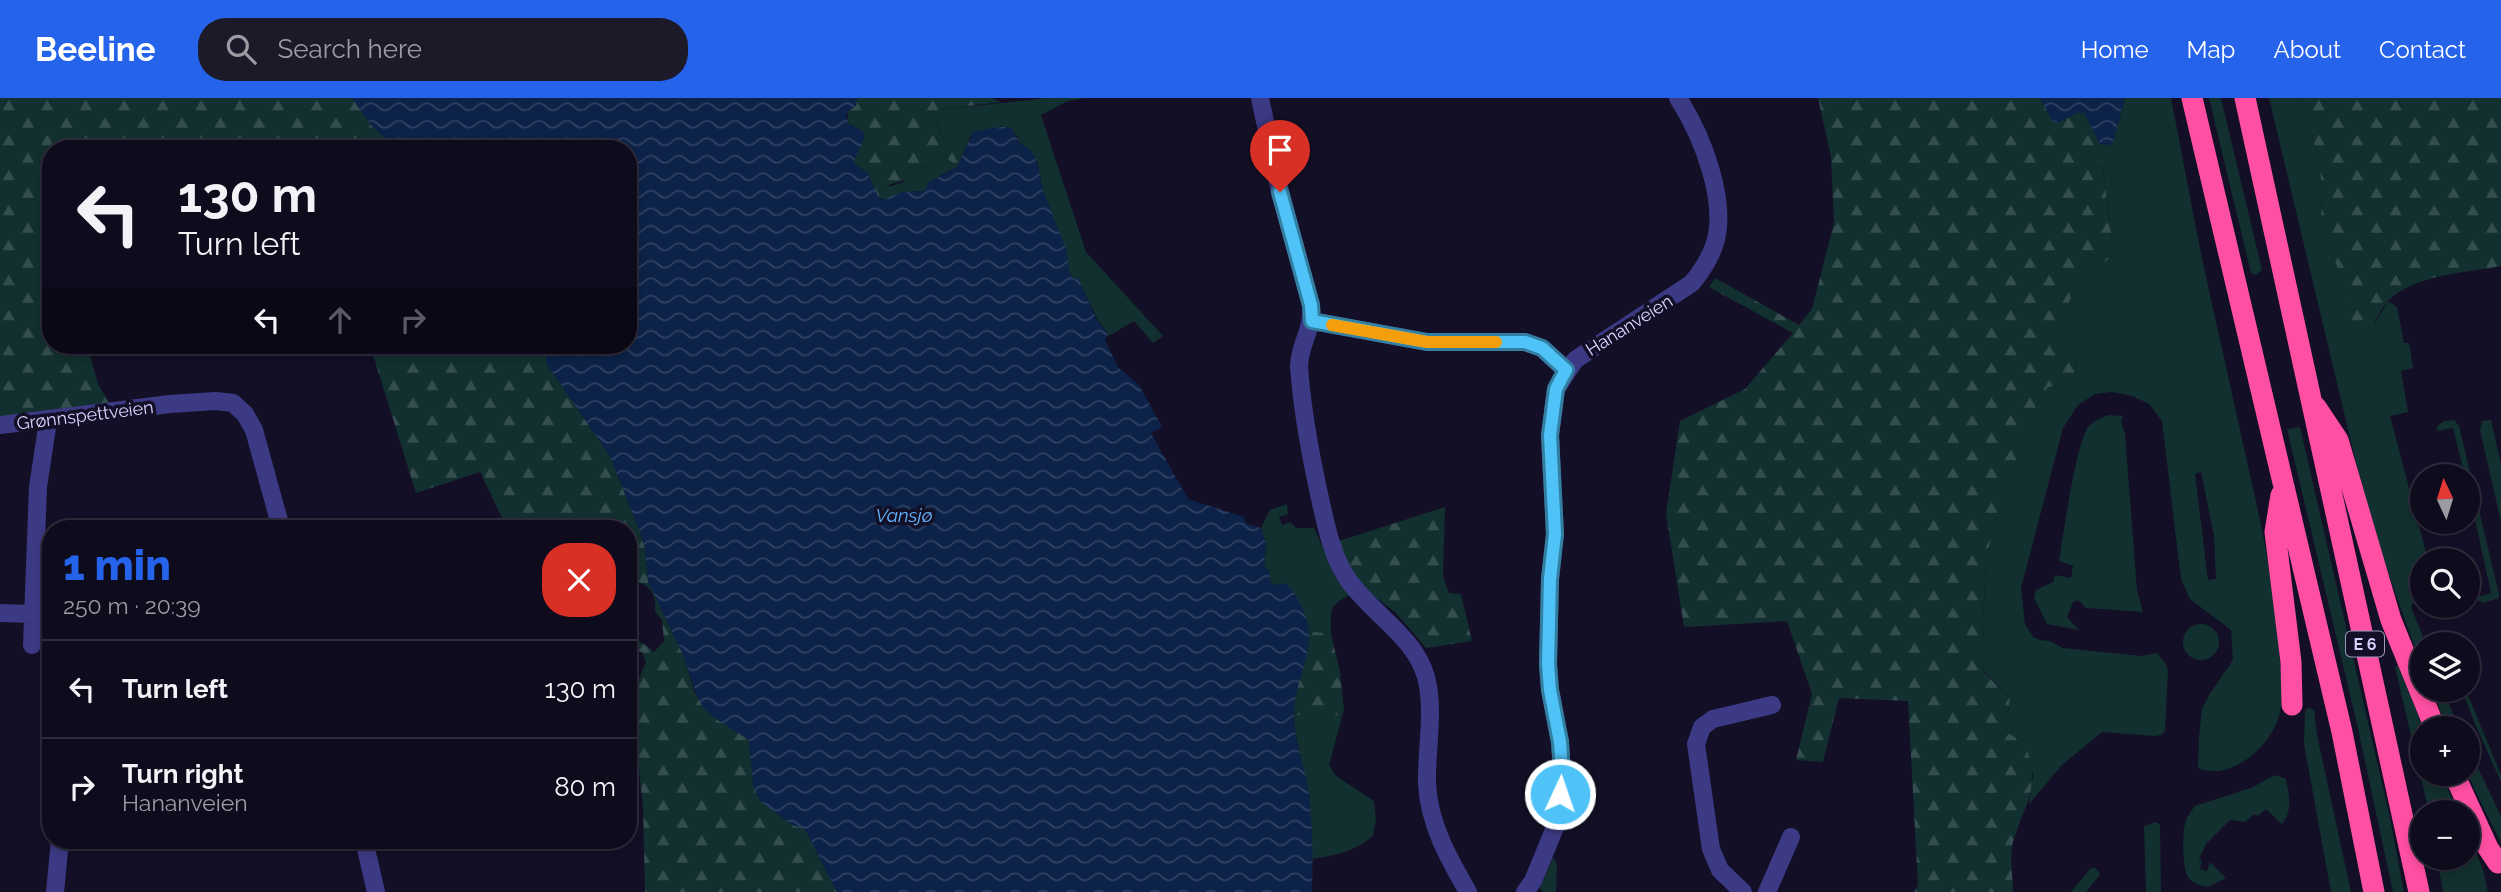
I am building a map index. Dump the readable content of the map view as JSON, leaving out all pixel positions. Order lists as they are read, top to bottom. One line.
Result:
{"streets":{"highway":["E 6"],"street":["Hananveien","Grønnspettveien"]},"water":["Vansjø"],"north":"top","page":{"header":"Beeline","search":"Search here","nav":["Home","Map","About","Contact"],"turn":["130 m","Turn left"],"map_buttons":["+","−"],"heading":["1 min","250 m · 20:39"],"list":[{"name":"Turn left","value":"130 m"},{"name":"Turn right","note":"Hananveien","value":"80 m"}]}}
